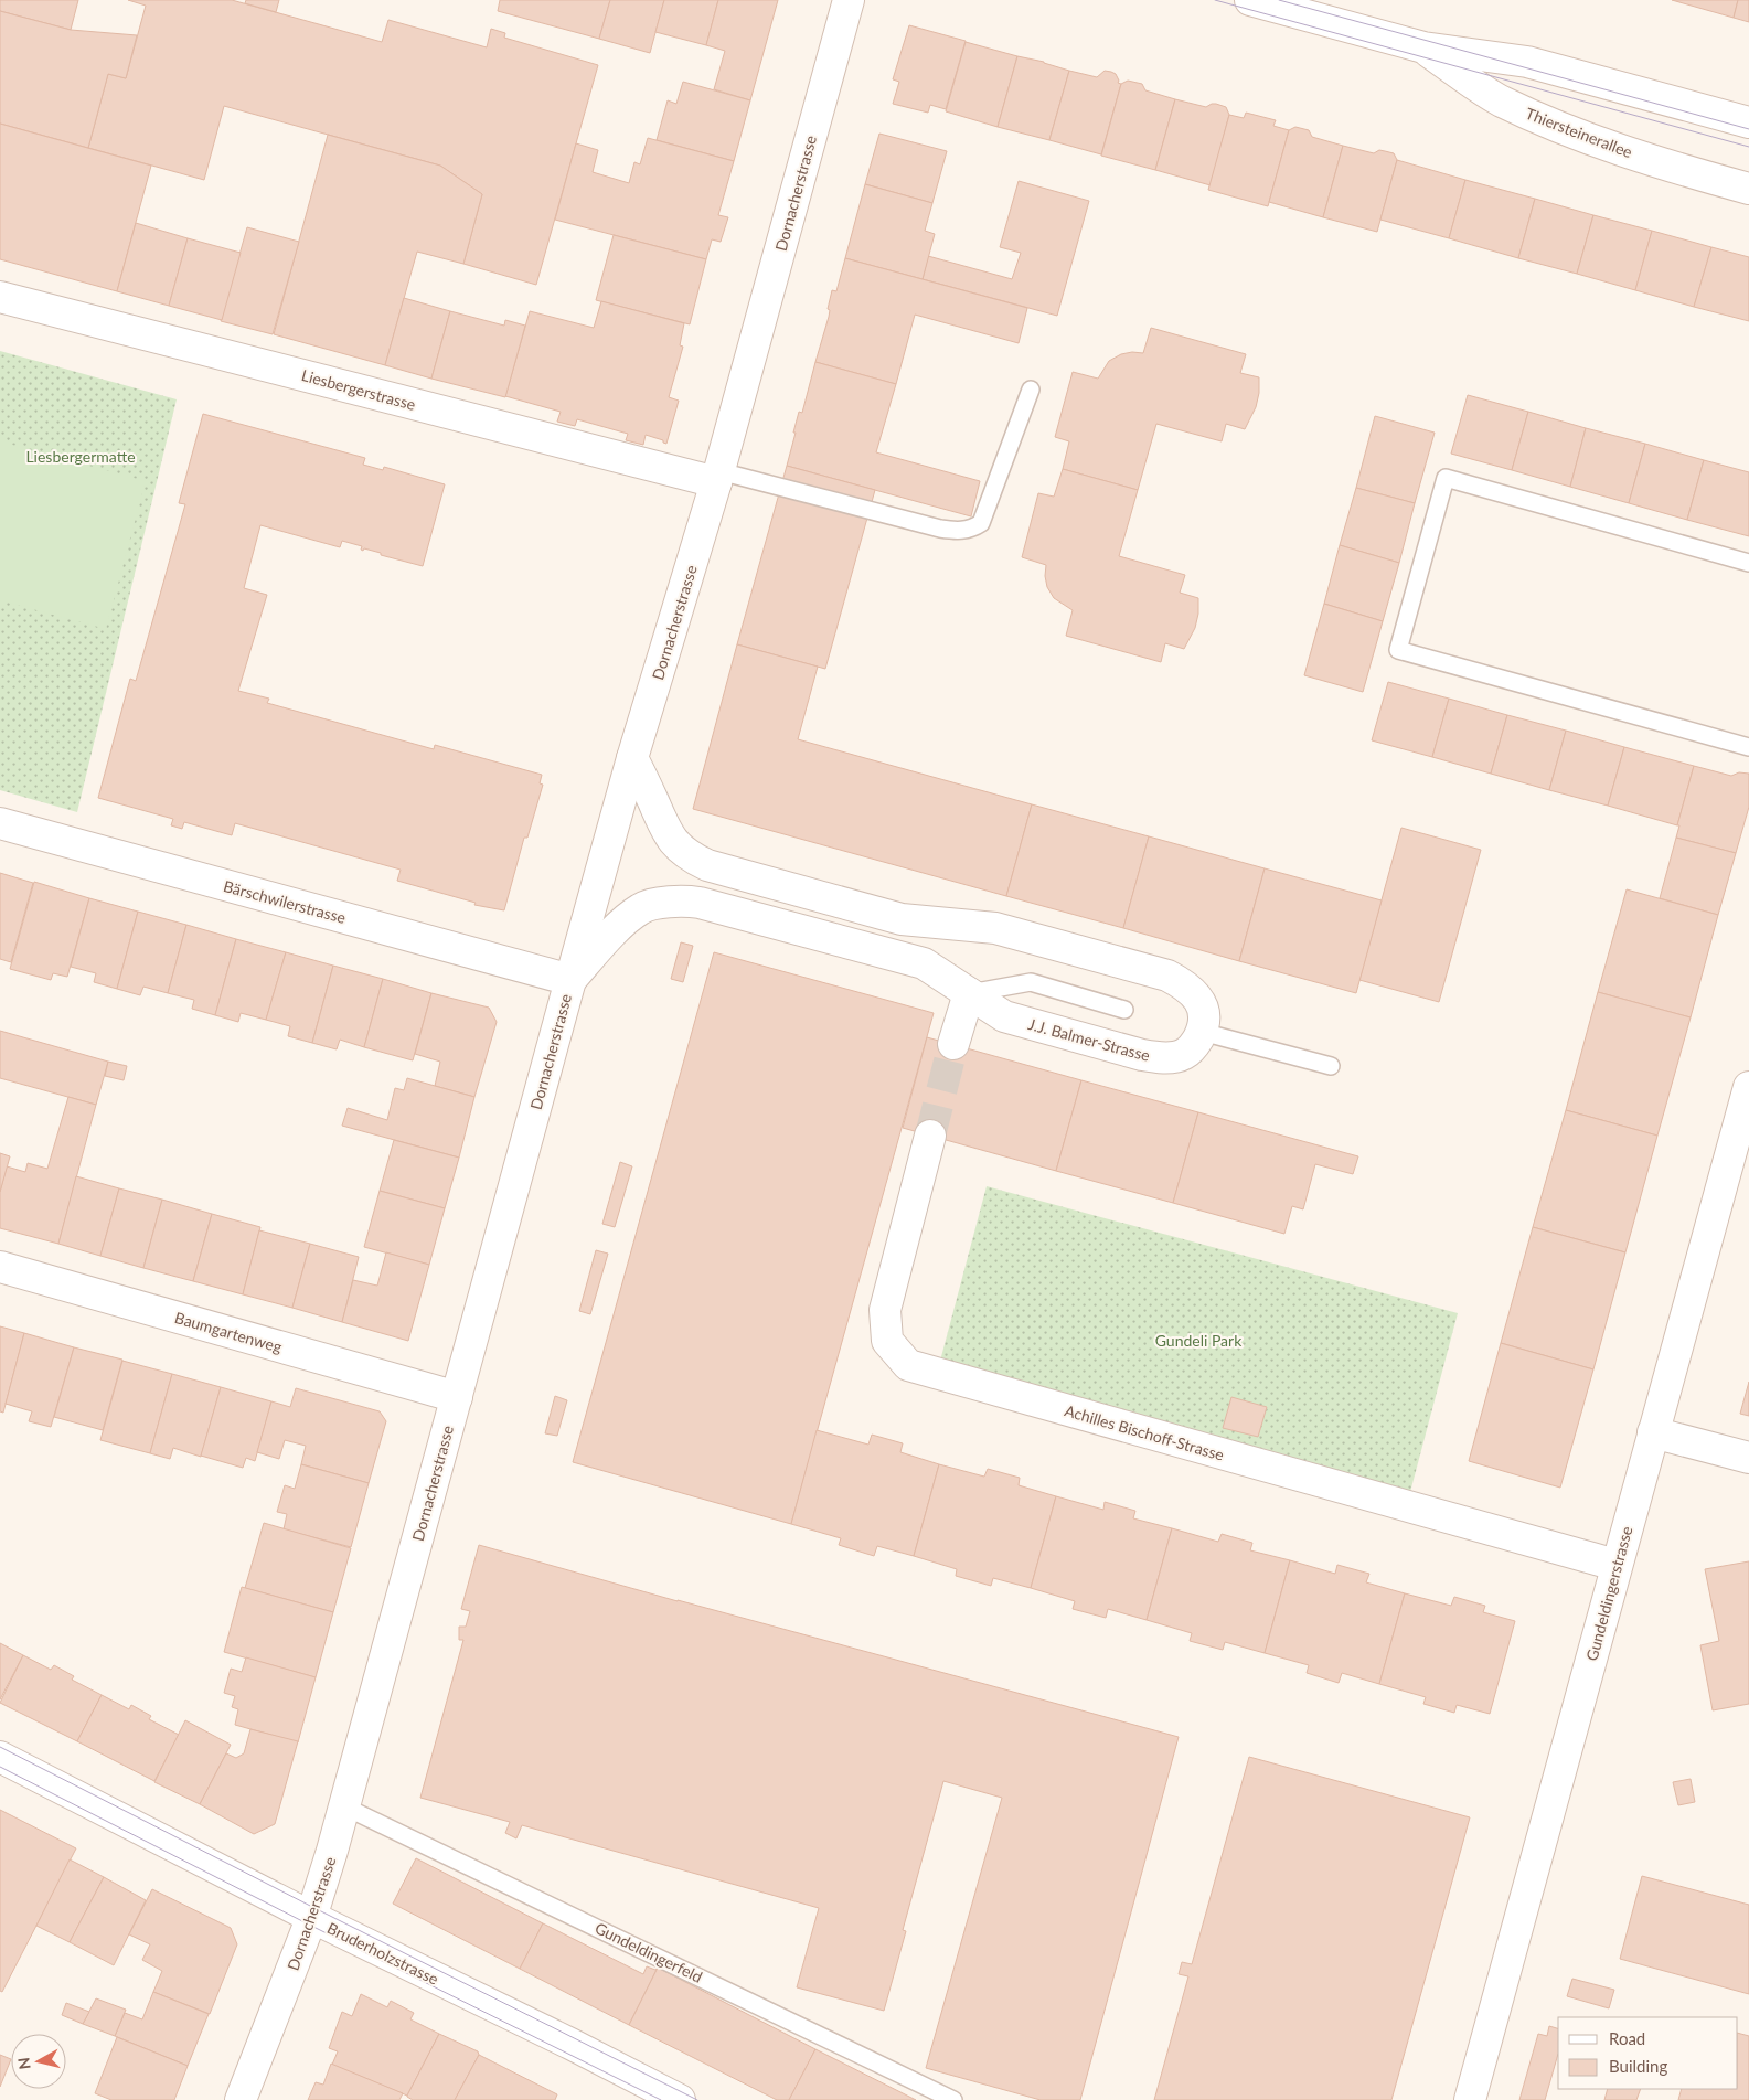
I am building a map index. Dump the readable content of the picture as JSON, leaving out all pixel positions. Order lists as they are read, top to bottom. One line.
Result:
{"streets":{"street":["Thiersteinerallee","Dornacherstrasse","Liesbergerstrasse","Bärschwilerstrasse","J.J. Balmer-Strasse","Baumgartenweg","Achilles Bischoff-Strasse","Gundeldingerstrasse","Bruderholzstrasse"],"lane":["Gundeldingerfeld"]},"crossings":[["Dornacherstrasse","Liesbergerstrasse"],["Dornacherstrasse","Bärschwilerstrasse"],["Dornacherstrasse","J.J. Balmer-Strasse"],["Dornacherstrasse","Baumgartenweg"],["Dornacherstrasse","Gundeldingerfeld"],["Dornacherstrasse","Bruderholzstrasse"],["Bärschwilerstrasse","J.J. Balmer-Strasse"],["Achilles Bischoff-Strasse","Gundeldingerstrasse"]],"parks":["Liesbergermatte","Gundeli Park"],"legend":["Road","Building"],"north":"left"}
